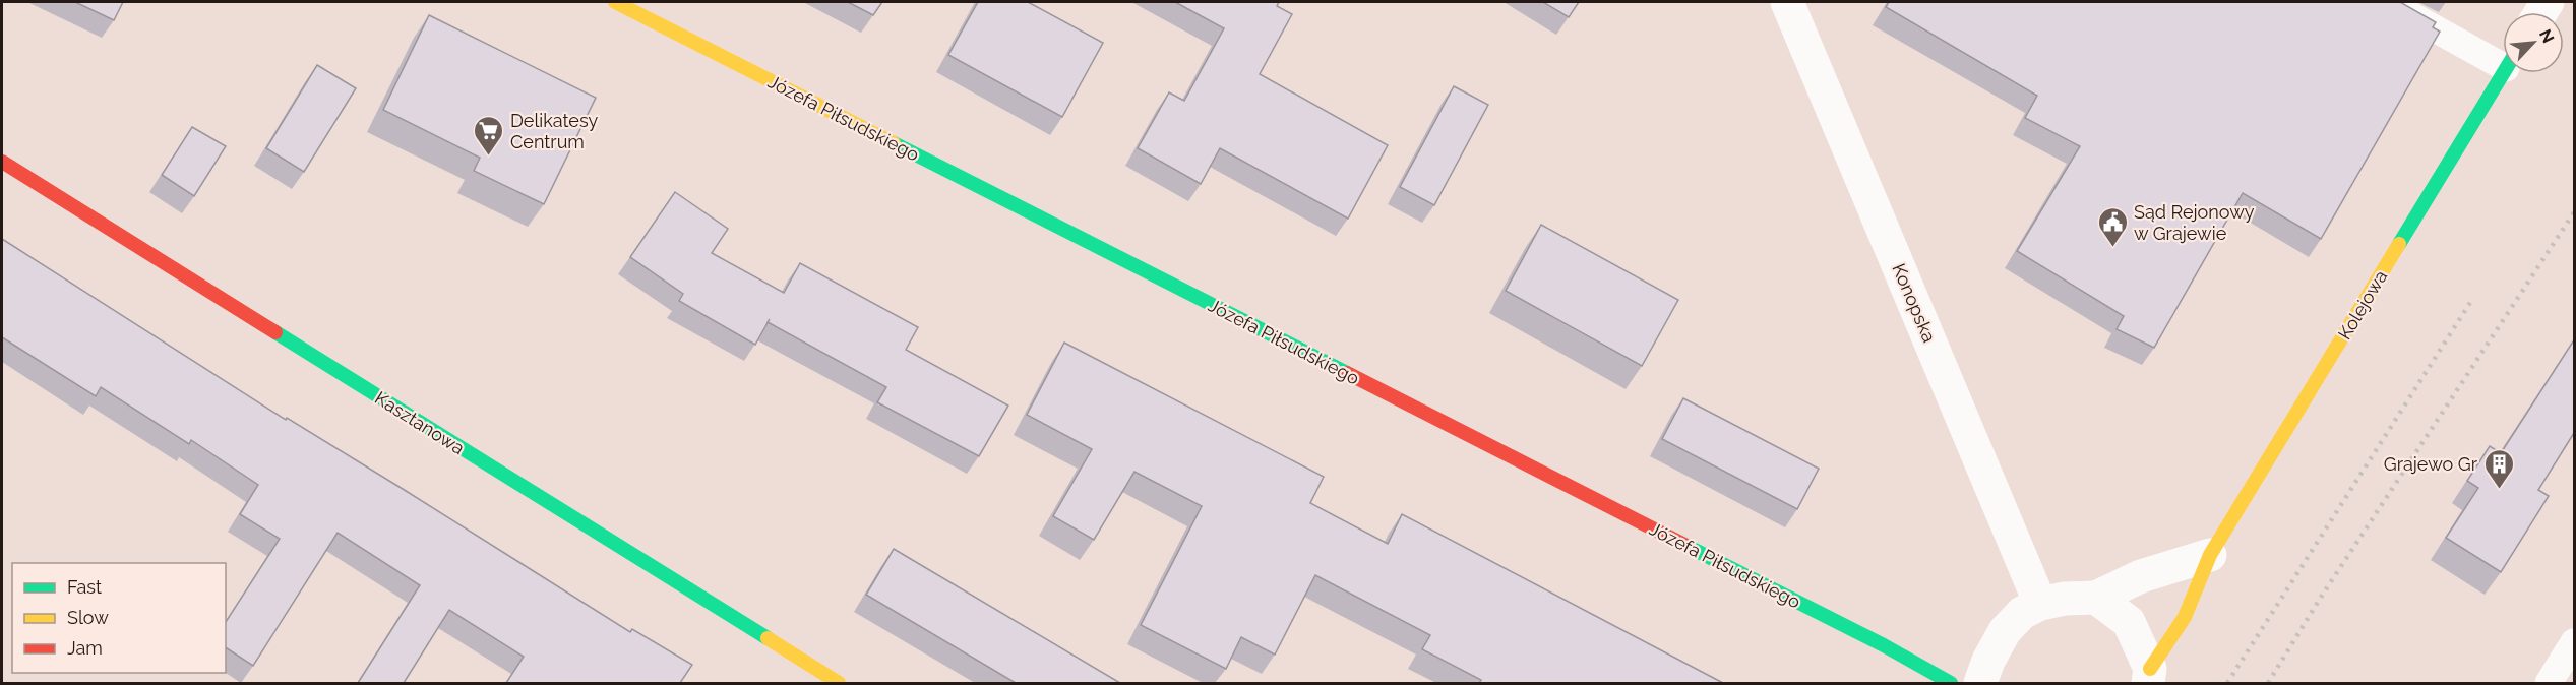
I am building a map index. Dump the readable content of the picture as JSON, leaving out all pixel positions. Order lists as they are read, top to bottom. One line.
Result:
{"streets":{"street":["Józefa Piłsudskiego","Konopska","Kolejowa","Kasztanowa"]},"places":{"supermarket":["Delikatesy Centrum"],"public building":["Sąd Rejonowy w Grajewie"],"building":["Grajewo Gr"]},"legend":["Fast","Slow","Jam"],"north":"top right"}
